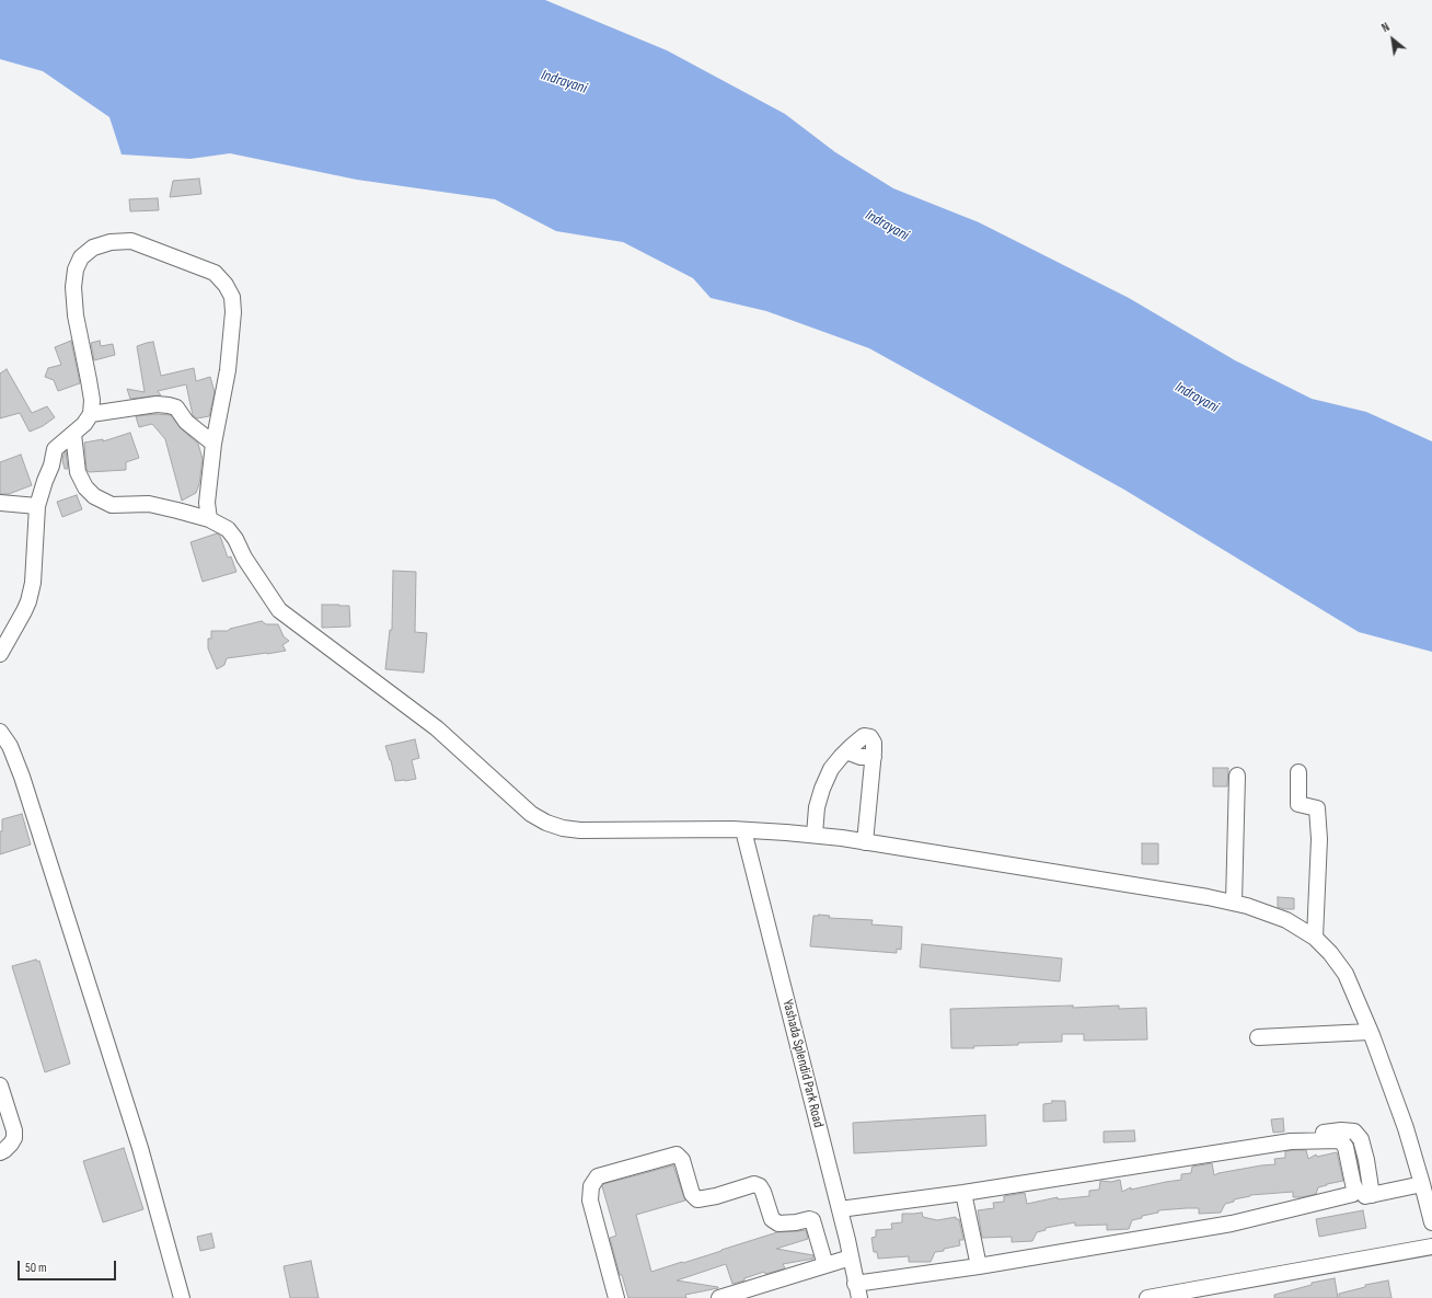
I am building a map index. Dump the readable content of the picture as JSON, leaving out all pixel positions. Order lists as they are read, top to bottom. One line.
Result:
{"streets":{"street":["Yashada Splendid Park Road"]},"water":["Indrayani"],"scale_bar":"50 m","north":"top left"}
